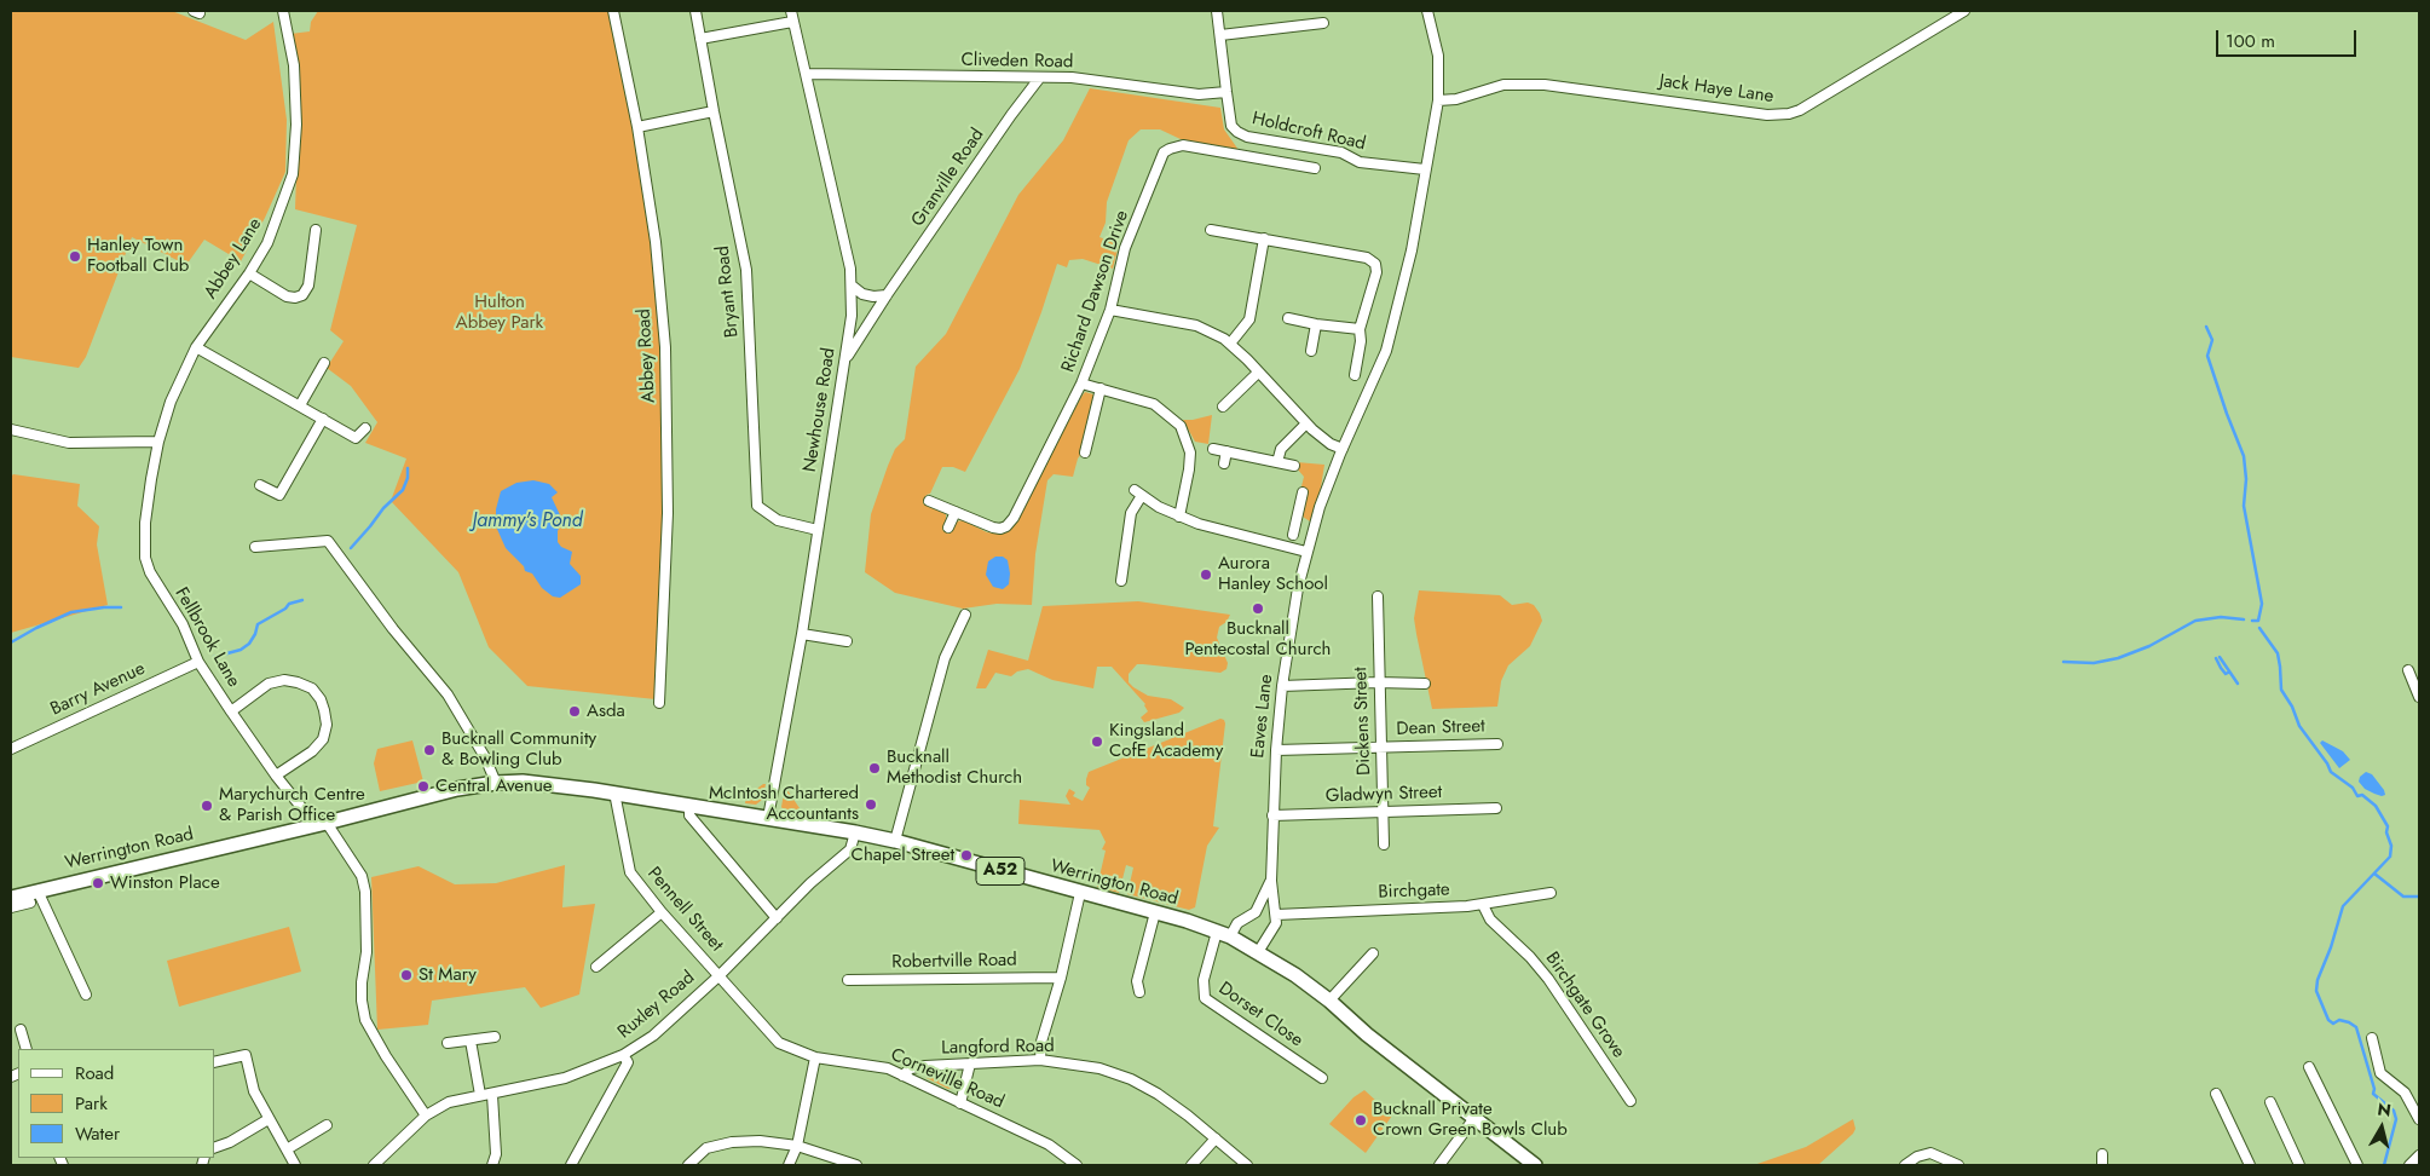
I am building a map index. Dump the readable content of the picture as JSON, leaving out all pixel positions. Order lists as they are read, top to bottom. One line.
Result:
{"streets":{"highway":["Werrington Road","A52"],"street":["Cliveden Road","Jack Haye Lane","Holdcroft Road","Granville Road","Abbey Lane","Bryant Road","Richard Dawson Drive","Abbey Road","Newhouse Road","Fellbrook Lane","Barry Avenue","Eaves Lane","Dickens Street","Dean Street","Gladwyn Street","Birchgate","Pennell Street","Robertville Road","Ruxley Road","Birchgate Grove","Dorset Close","Langford Road","Corneville Road"]},"crossings":[["Cliveden Road","Holdcroft Road"],["Cliveden Road","Granville Road"],["Cliveden Road","Newhouse Road"],["Jack Haye Lane","Eaves Lane"],["Holdcroft Road","Eaves Lane"],["Granville Road","Newhouse Road"],["Abbey Lane","Fellbrook Lane"],["Bryant Road","Newhouse Road"],["Newhouse Road","Werrington Road"],["Fellbrook Lane","Barry Avenue"],["Fellbrook Lane","Werrington Road"],["Fellbrook Lane","Ruxley Road"],["Eaves Lane","Dean Street"],["Eaves Lane","Gladwyn Street"],["Eaves Lane","Werrington Road"],["Eaves Lane","Birchgate"],["Eaves Lane","Dorset Close"],["Dickens Street","Dean Street"],["Dickens Street","Gladwyn Street"],["Werrington Road","Pennell Street"],["Werrington Road","Ruxley Road"],["Werrington Road","Dorset Close"],["Birchgate","Birchgate Grove"],["Pennell Street","Ruxley Road"],["Pennell Street","Corneville Road"],["Ruxley Road","Corneville Road"],["Langford Road","Corneville Road"]],"water":["Jammy's Pond"],"parks":["Hulton Abbey Park"],"places":["Hanley Town Football Club","Aurora Hanley School","Bucknall Pentecostal Church","Asda","Kingsland CofE Academy","Bucknall Community & Bowling Club","Bucknall Methodist Church","Central Avenue","McIntosh Chartered Accountants","Marychurch Centre & Parish Office","Chapel Street","Winston Place","St Mary","Bucknall Private Crown Green Bowls Club"],"legend":["Road","Park","Water"],"scale_bar":"100 m","north":"top"}
